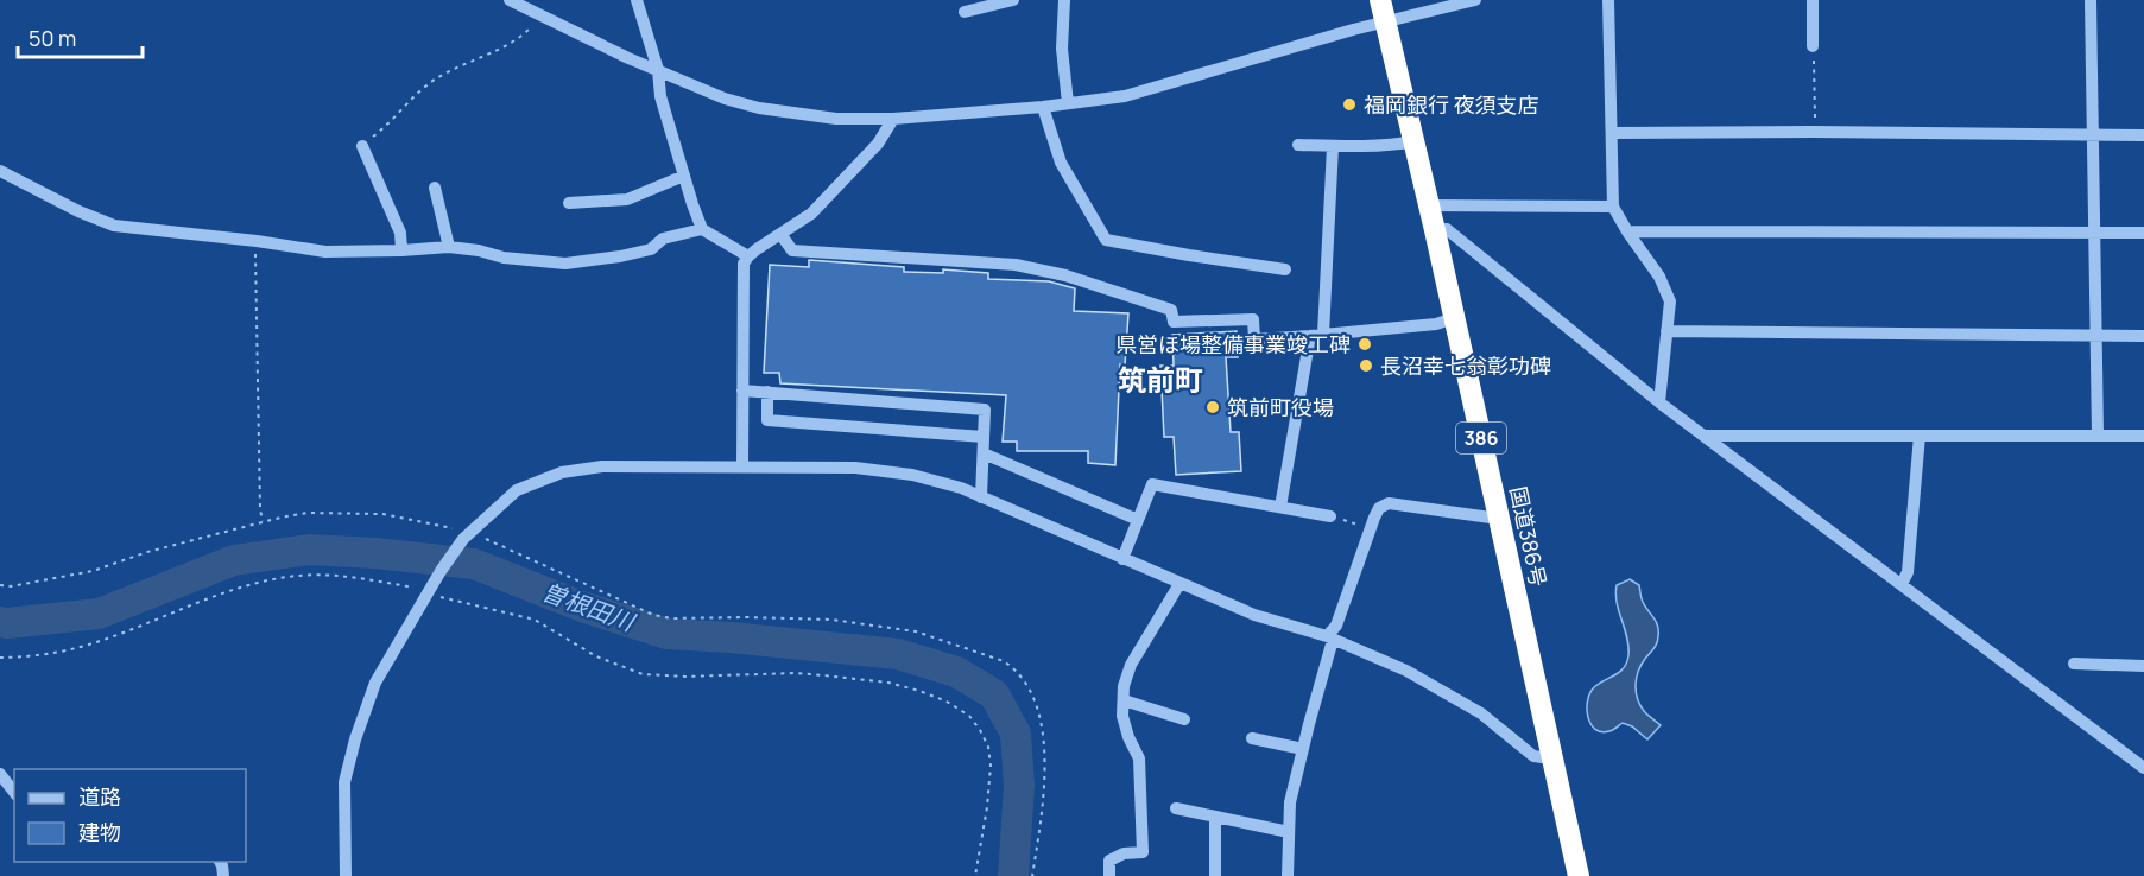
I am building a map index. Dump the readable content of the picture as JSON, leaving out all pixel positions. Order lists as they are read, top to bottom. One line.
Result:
{"streets":{"highway":["386","国道386号"]},"districts":["筑前町"],"water":["曽根田川"],"places":["福岡銀行 夜須支店","県営ほ場整備事業竣工碑","長沼幸七翁彰功碑","筑前町役場"],"legend":["道路","建物"],"scale_bar":"50 m"}
